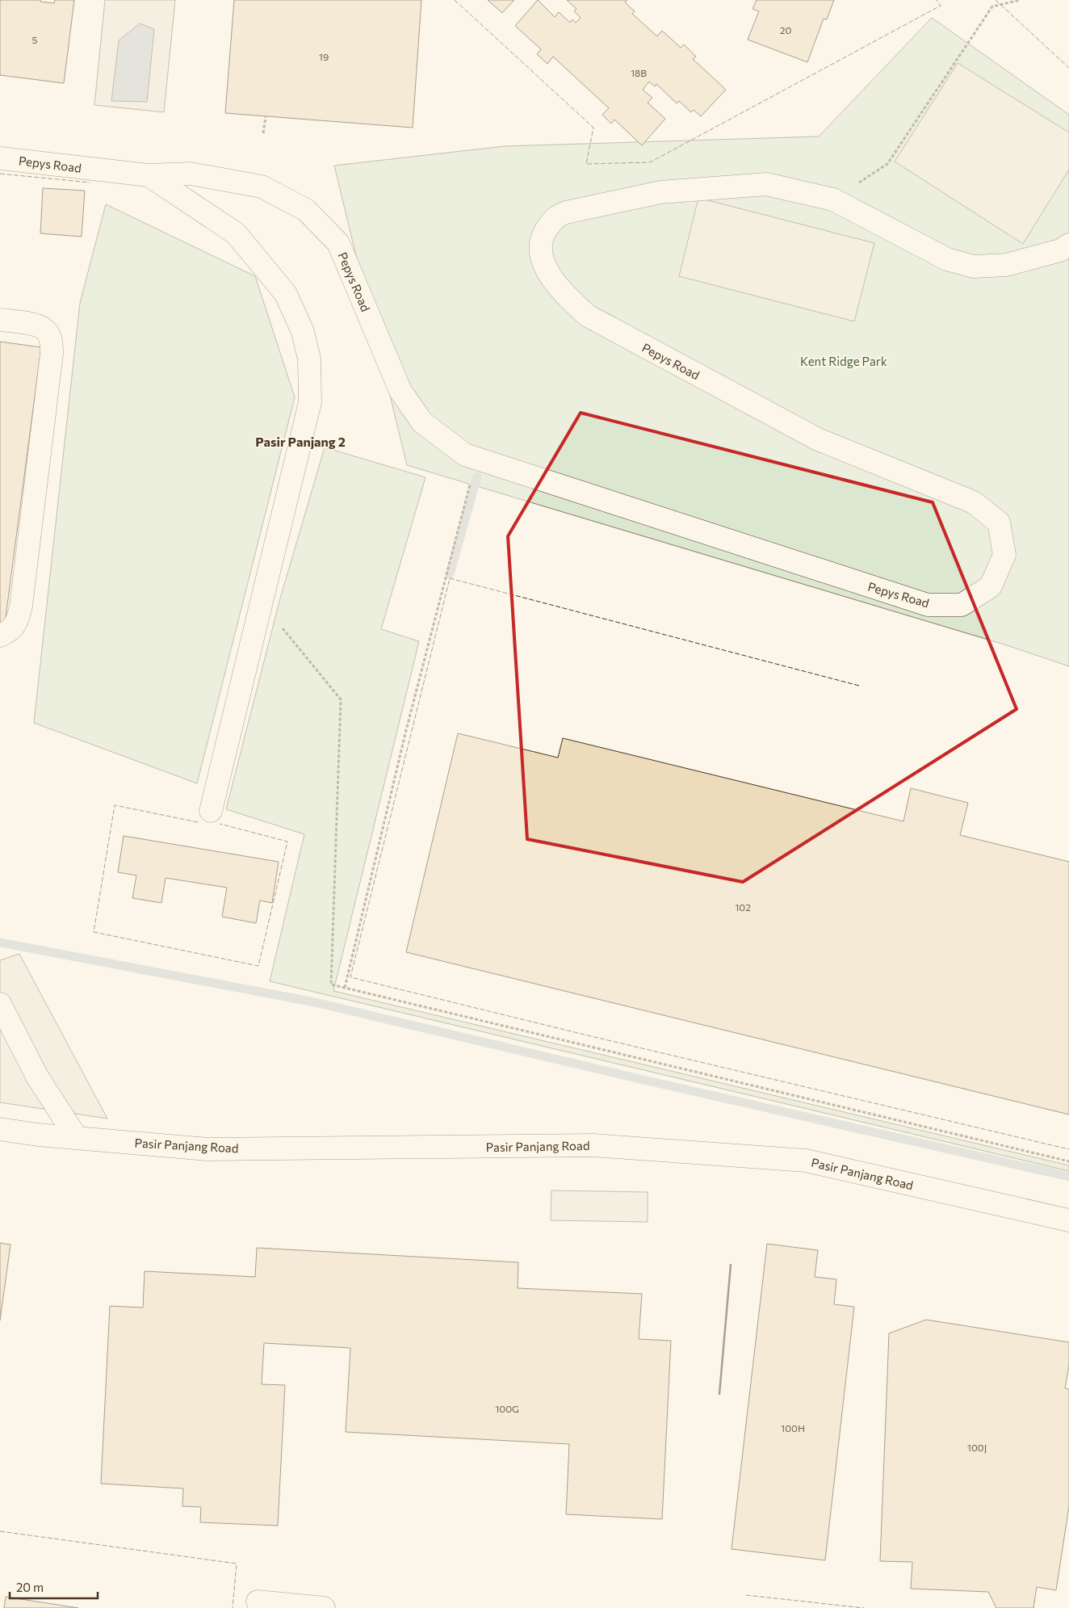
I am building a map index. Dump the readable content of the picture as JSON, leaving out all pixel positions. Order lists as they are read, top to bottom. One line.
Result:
{"streets":{"street":["Pepys Road","Pasir Panjang Road"]},"districts":["Pasir Panjang 2"],"parks":["Kent Ridge Park"],"house_numbers":["20","5","19","18B","102","100G","100H","100J"],"scale_bar":"20 m"}
